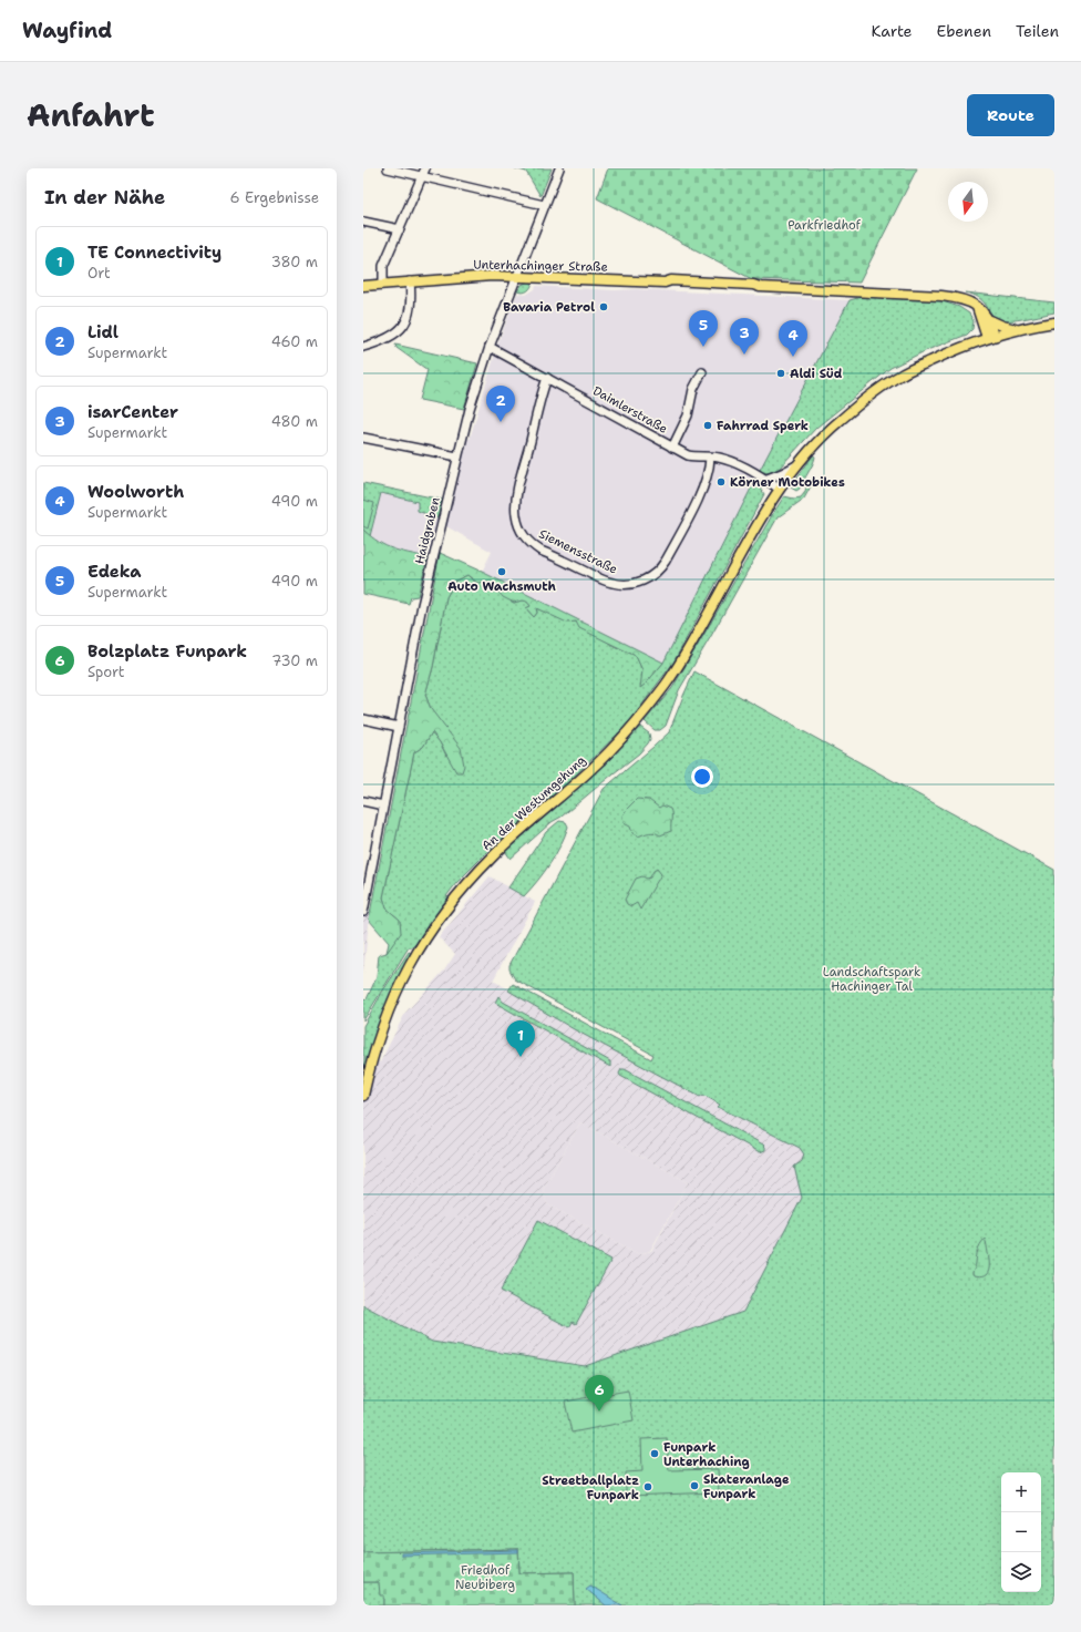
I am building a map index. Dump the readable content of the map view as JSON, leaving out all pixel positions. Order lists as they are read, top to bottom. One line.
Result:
{"streets":{"main road":["Unterhachinger Straße","An der Westumgehung"],"street":["Daimlerstraße","Haidgraben","Siemensstraße"]},"crossings":[["Unterhachinger Straße","Haidgraben"],["Daimlerstraße","Haidgraben"],["Daimlerstraße","Siemensstraße"],["Daimlerstraße","An der Westumgehung"]],"parks":["Parkfriedhof","Landschaftspark Hachinger Tal","Friedhof Neubiberg"],"places":["Bavaria Petrol","Aldi Süd","Fahrrad Sperk","Körner Motobikes","Auto Wachsmuth","Funpark Unterhaching","Skateranlage Funpark","Streetballplatz Funpark"],"north":"bottom","page":{"header":"Wayfind","nav":["Karte","Ebenen","Teilen"],"title":"Anfahrt","buttons":"Route","heading":["In der Nähe","6 Ergebnisse"],"list":[{"mark":"1","name":"TE Connectivity","note":"Ort","value":"380 m"},{"mark":"2","name":"Lidl","note":"Supermarkt","value":"460 m"},{"mark":"3","name":"isarCenter","note":"Supermarkt","value":"480 m"},{"mark":"4","name":"Woolworth","note":"Supermarkt","value":"490 m"},{"mark":"5","name":"Edeka","note":"Supermarkt","value":"490 m"},{"mark":"6","name":"Bolzplatz Funpark","note":"Sport","value":"730 m"}],"pins":["5","3","4","2","1","6"],"map_buttons":["+","−"]}}
